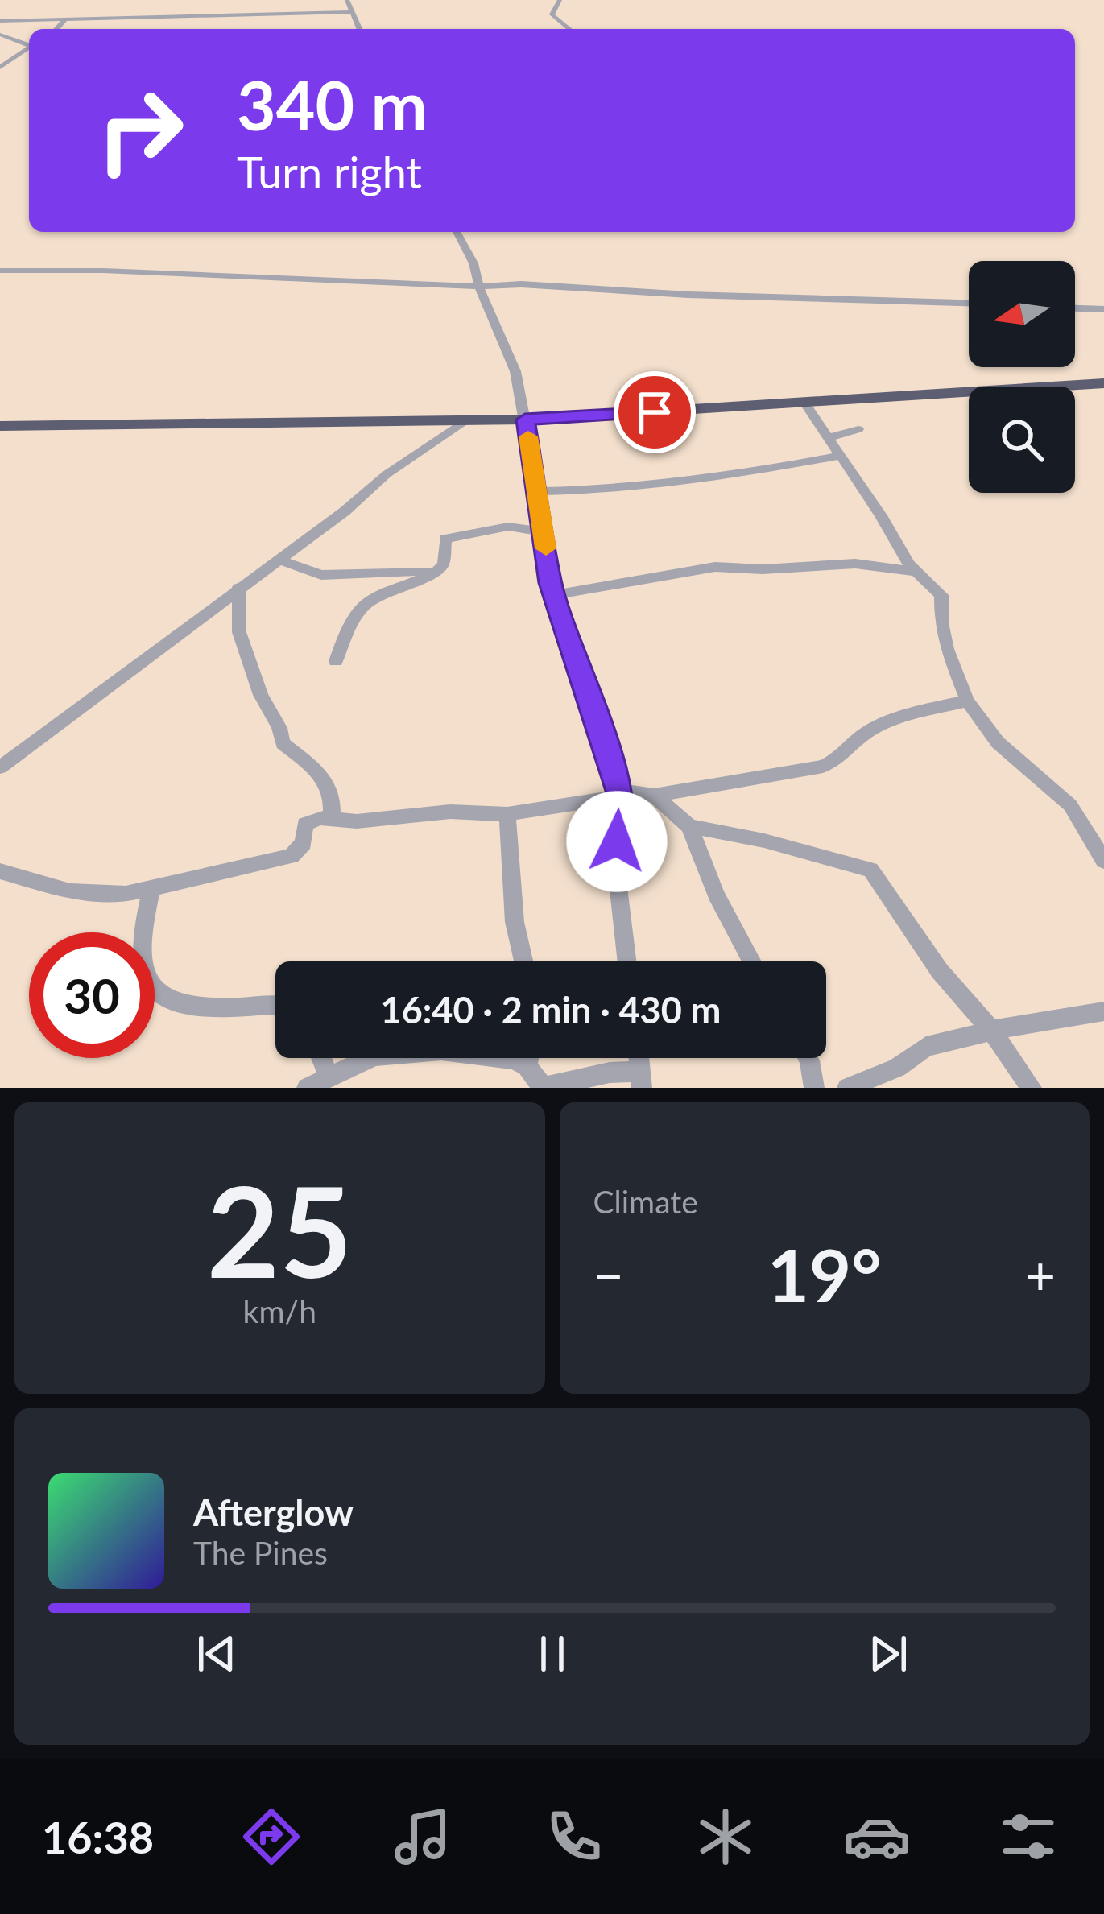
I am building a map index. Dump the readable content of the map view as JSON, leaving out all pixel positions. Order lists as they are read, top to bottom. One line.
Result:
{"north":"left","page":{"turn":["340 m","Turn right"],"limit":"30","trip":"16:40 · 2 min · 430 m","tile":[["25","km/h"],"Climate"],"heat":["−","19°","+"],"song":["Afterglow","The Pines"],"tabs":"16:38"}}
